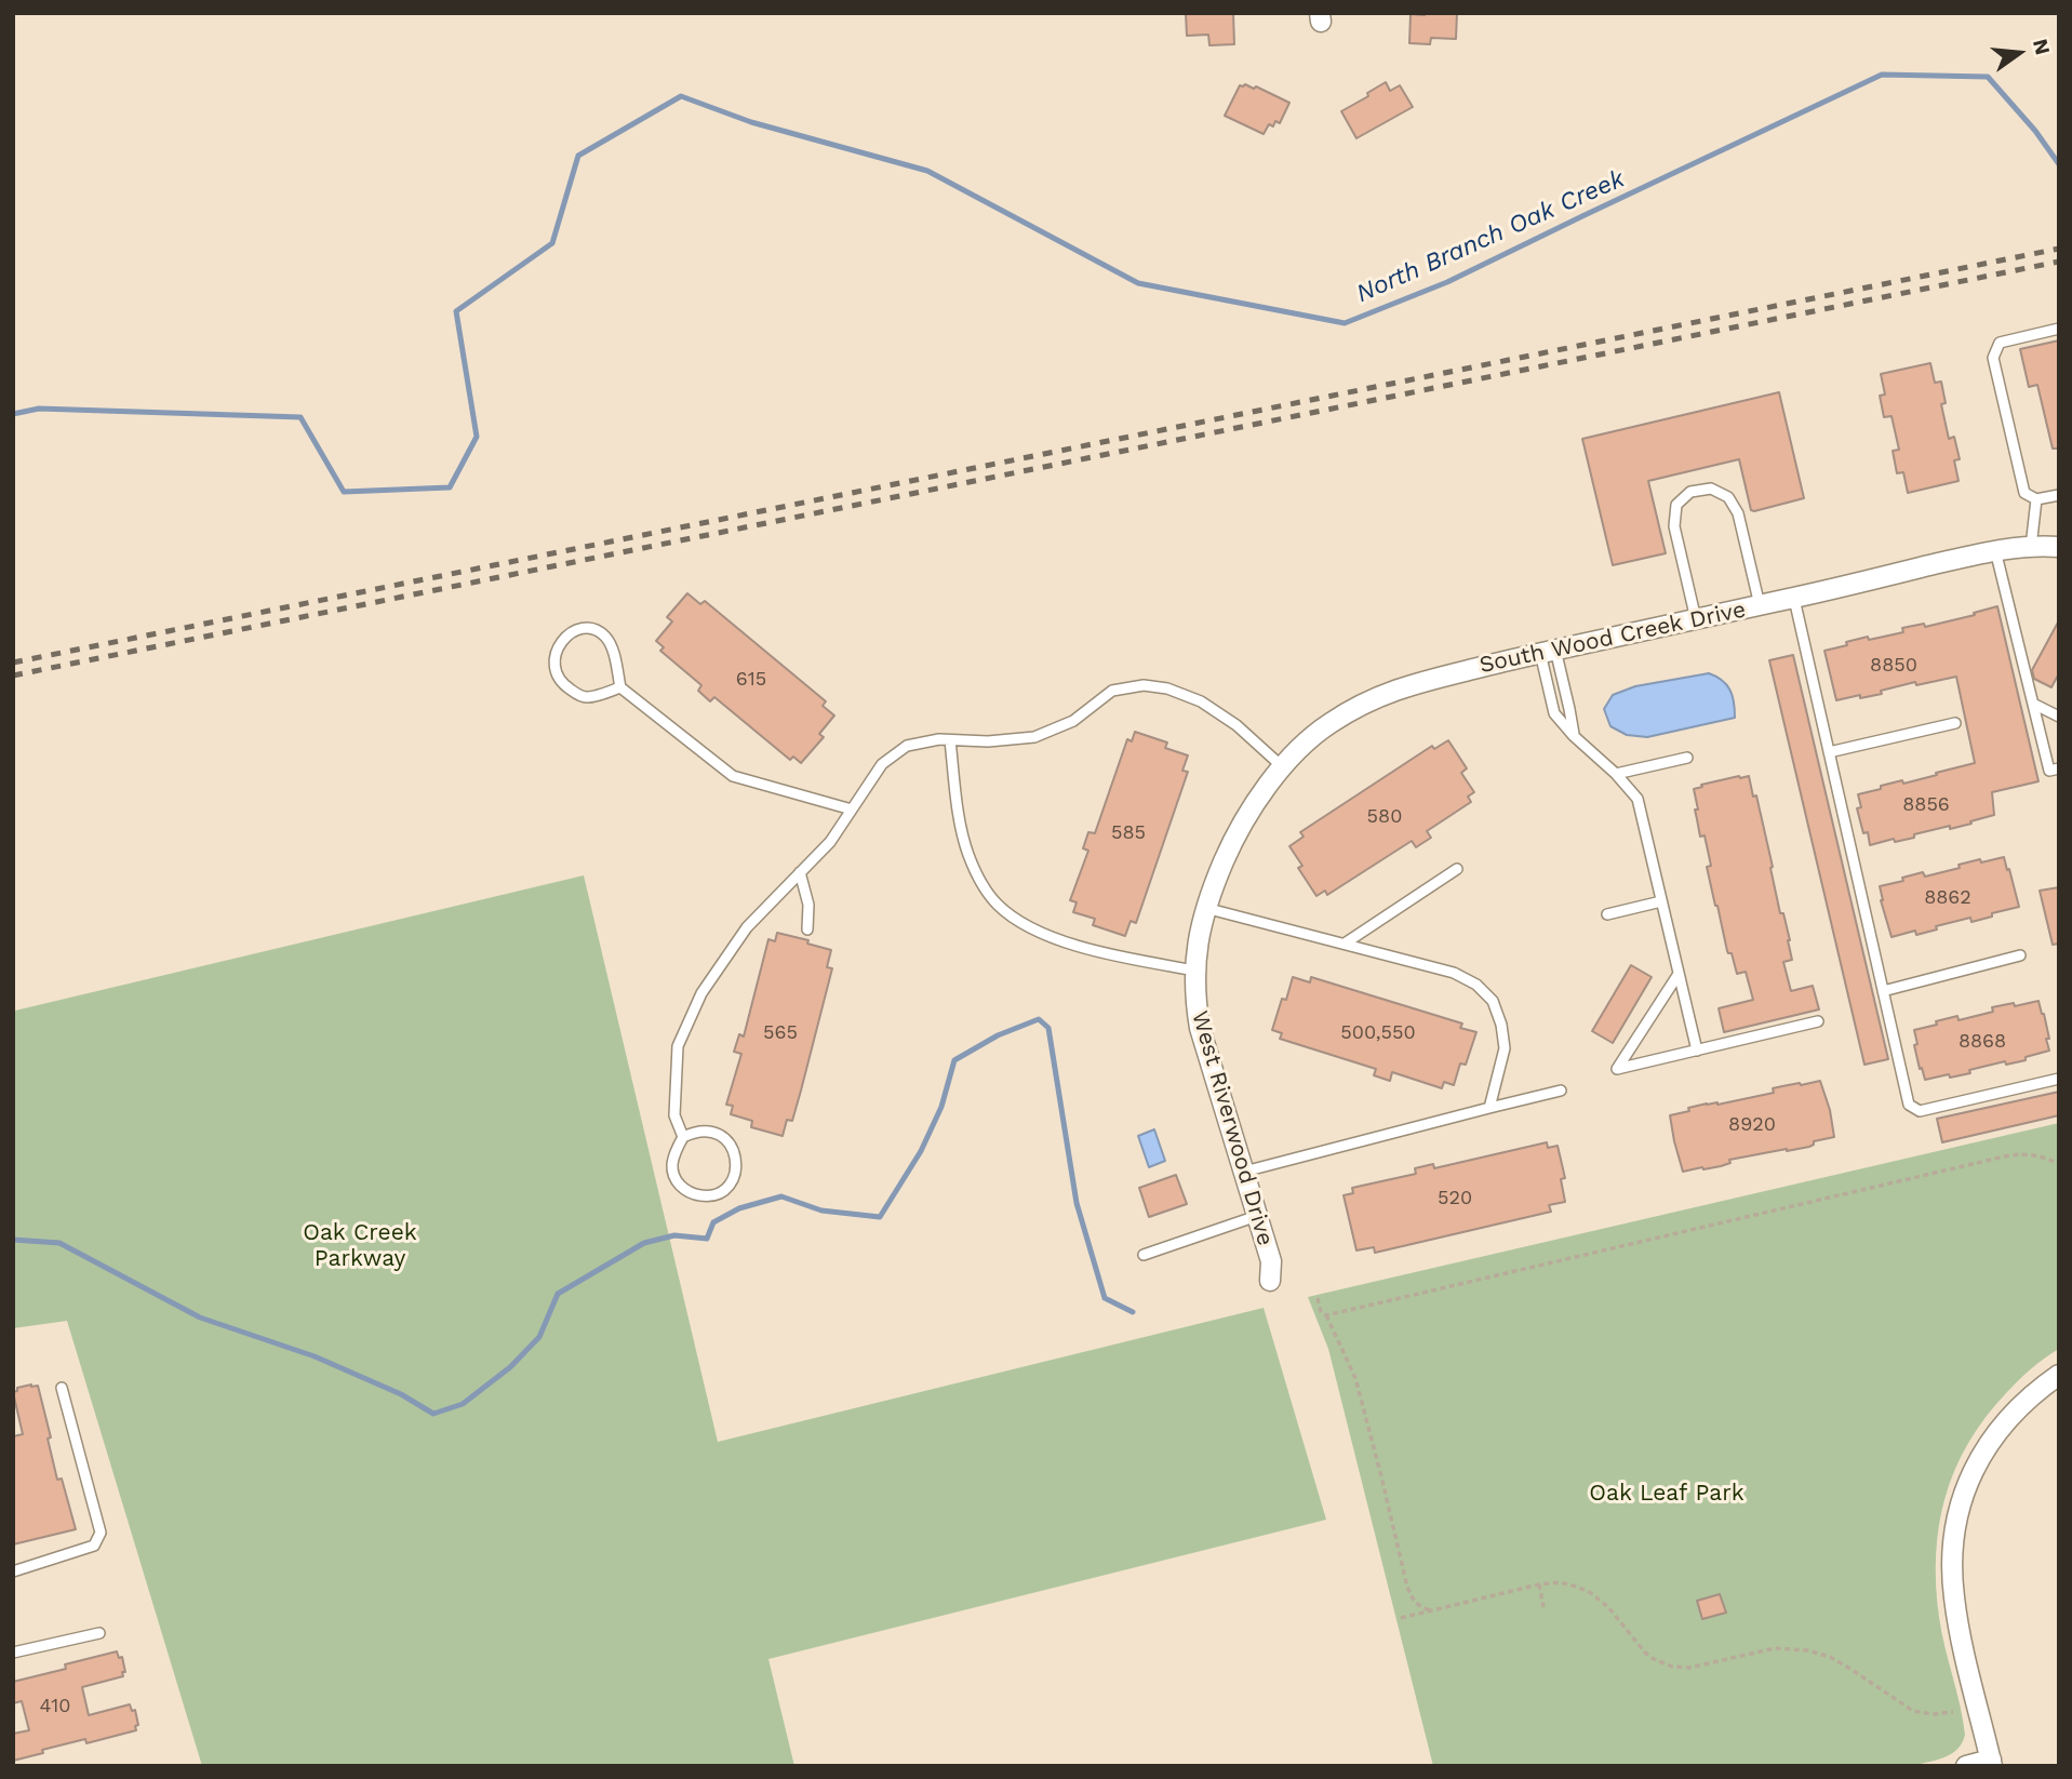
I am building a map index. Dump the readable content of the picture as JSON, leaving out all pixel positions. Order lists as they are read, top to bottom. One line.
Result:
{"streets":{"street":["South Wood Creek Drive","West Riverwood Drive"]},"crossings":[["South Wood Creek Drive","West Riverwood Drive"]],"water":["North Branch Oak Creek"],"parks":["Oak Creek Parkway","Oak Leaf Park"],"house_numbers":["8850","615","8856","580","585","8862","565","500,550","8868","8920","520","410"],"north":"right"}
